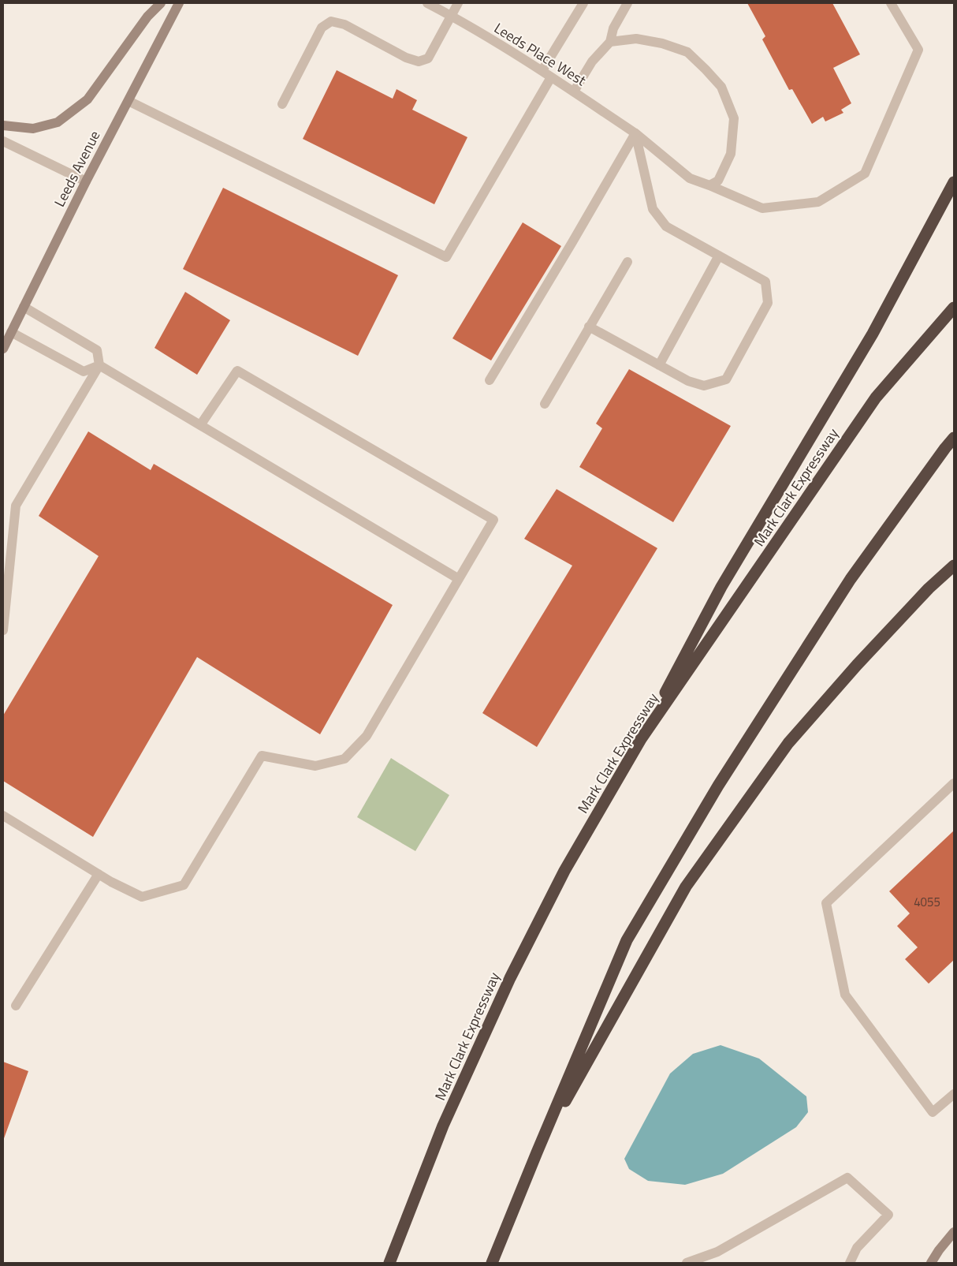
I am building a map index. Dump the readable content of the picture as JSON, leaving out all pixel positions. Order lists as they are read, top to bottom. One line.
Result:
{"streets":{"highway":["Mark Clark Expressway"],"street":["Leeds Place West","Leeds Avenue"]},"house_numbers":["4055"]}
